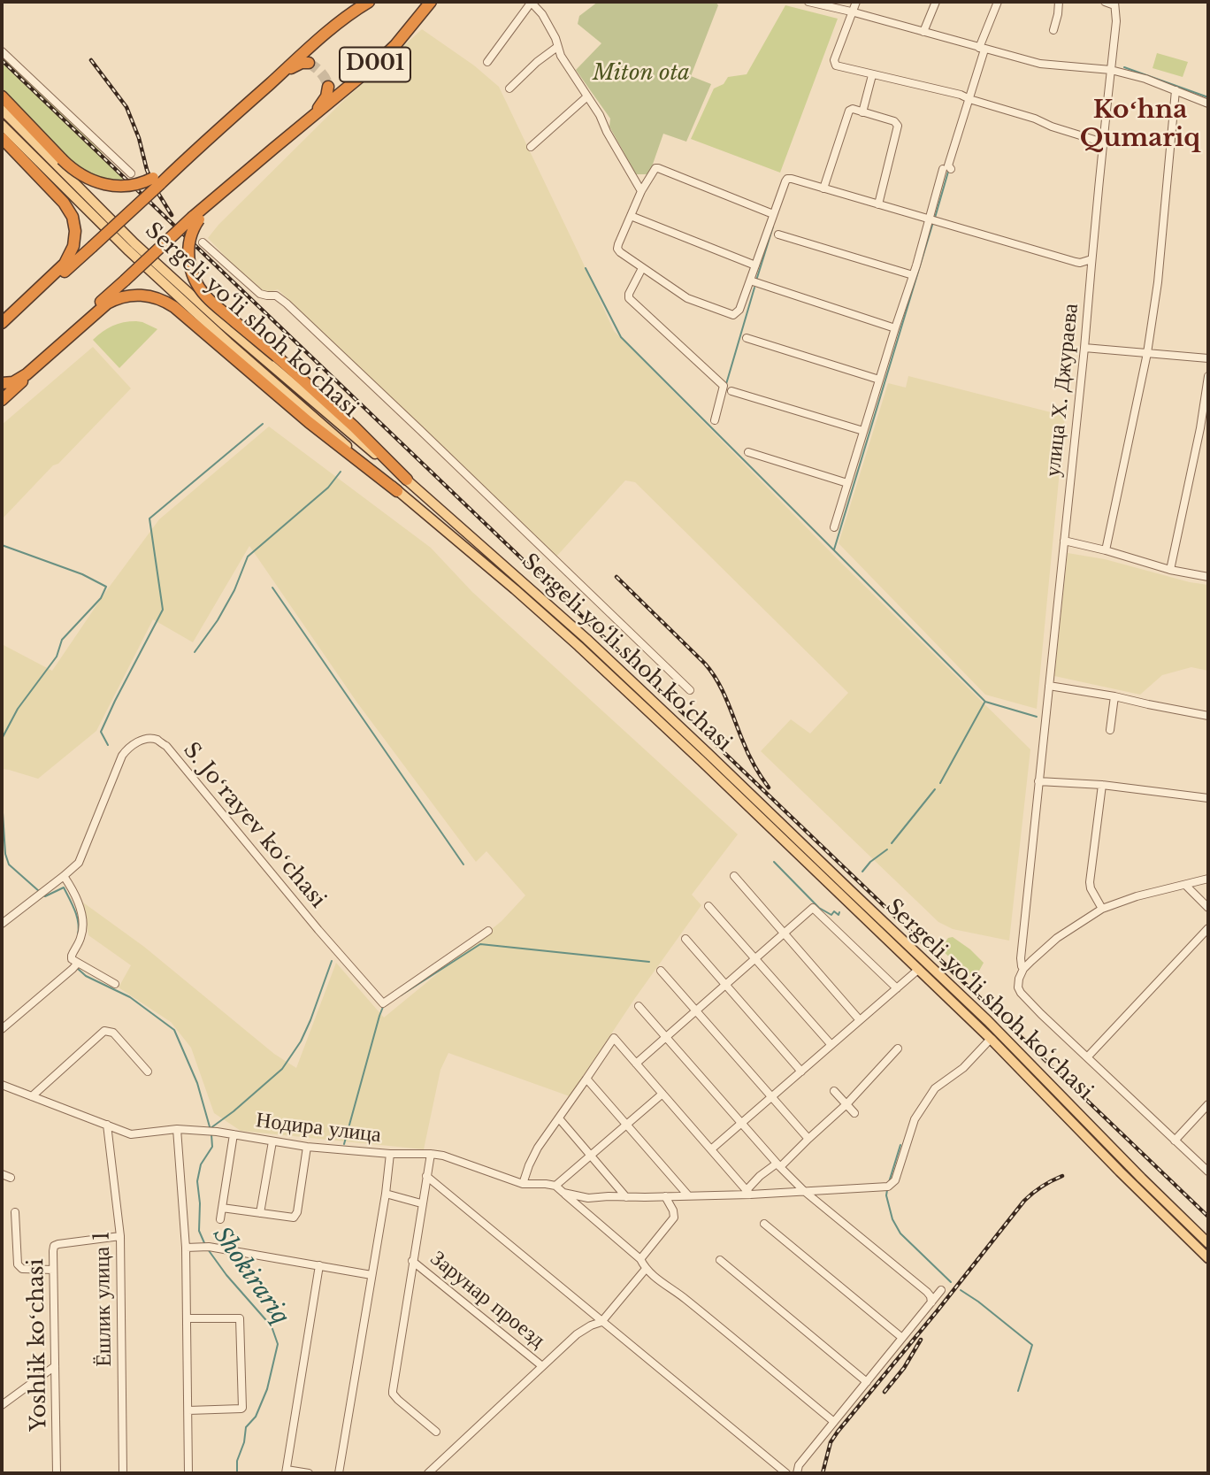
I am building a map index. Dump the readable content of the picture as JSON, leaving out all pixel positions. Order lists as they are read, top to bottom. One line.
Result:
{"streets":{"highway":["D001"],"main road":["Sergeli yo‘li shoh ko‘chasi"],"street":["улица Х. Джураева","S. Joʻrayev koʻchasi","Нодира улица","Ёшлик улица 1","Зарунар проезд","Yoshlik koʻchasi"]},"crossings":[["Нодира улица","Ёшлик улица 1"],["Ёшлик улица 1","Yoshlik koʻchasi"]],"districts":["Koʻhna Qumariq"],"water":["Shokirariq"],"parks":["Miton ota"]}
